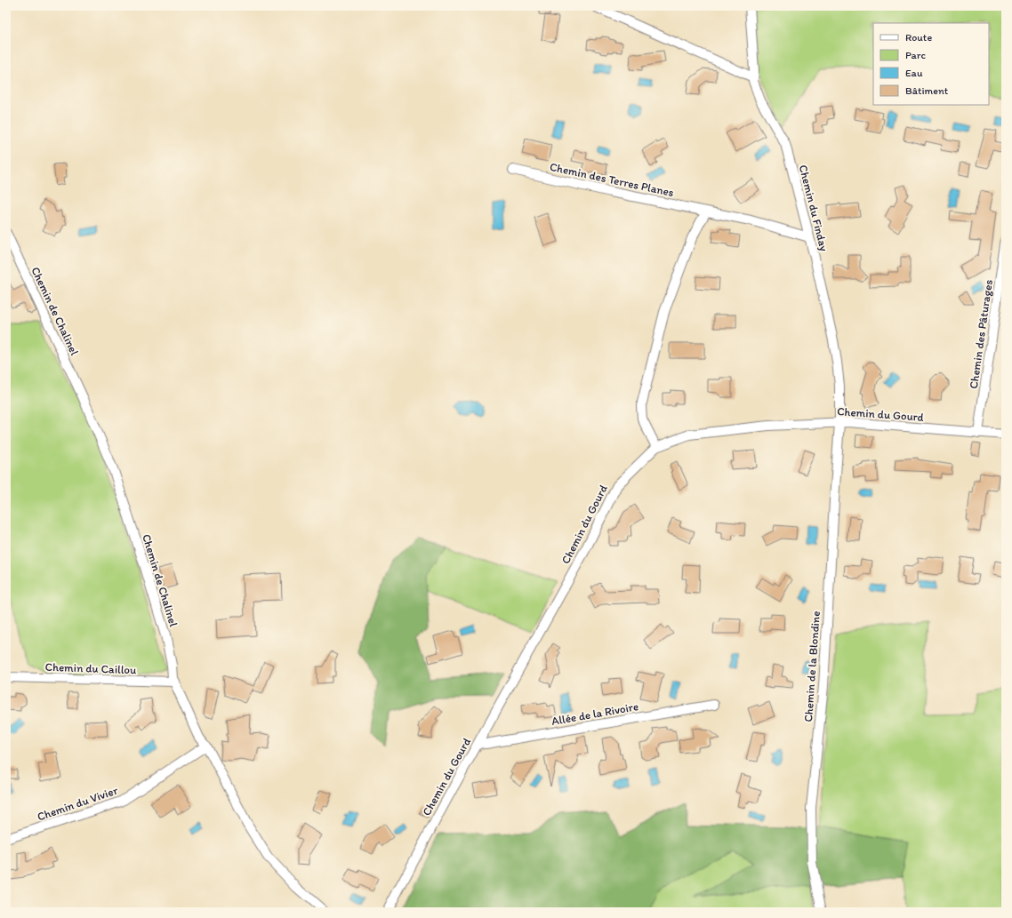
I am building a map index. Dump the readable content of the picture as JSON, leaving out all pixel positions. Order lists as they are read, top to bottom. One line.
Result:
{"streets":{"street":["Chemin des Terres Planes","Chemin du Finday","Chemin de Chalinel","Chemin des Pâturages","Chemin du Gourd","Chemin de la Blondine","Chemin du Caillou","Allée de la Rivoire","Chemin du Vivier"]},"crossings":[["Chemin des Terres Planes","Chemin du Finday"],["Chemin du Finday","Chemin du Gourd"],["Chemin du Finday","Chemin de la Blondine"],["Chemin de Chalinel","Chemin du Caillou"],["Chemin de Chalinel","Chemin du Vivier"],["Chemin des Pâturages","Chemin du Gourd"],["Chemin du Gourd","Chemin de la Blondine"],["Chemin du Gourd","Allée de la Rivoire"]],"legend":["Route","Parc","Eau","Bâtiment"]}
